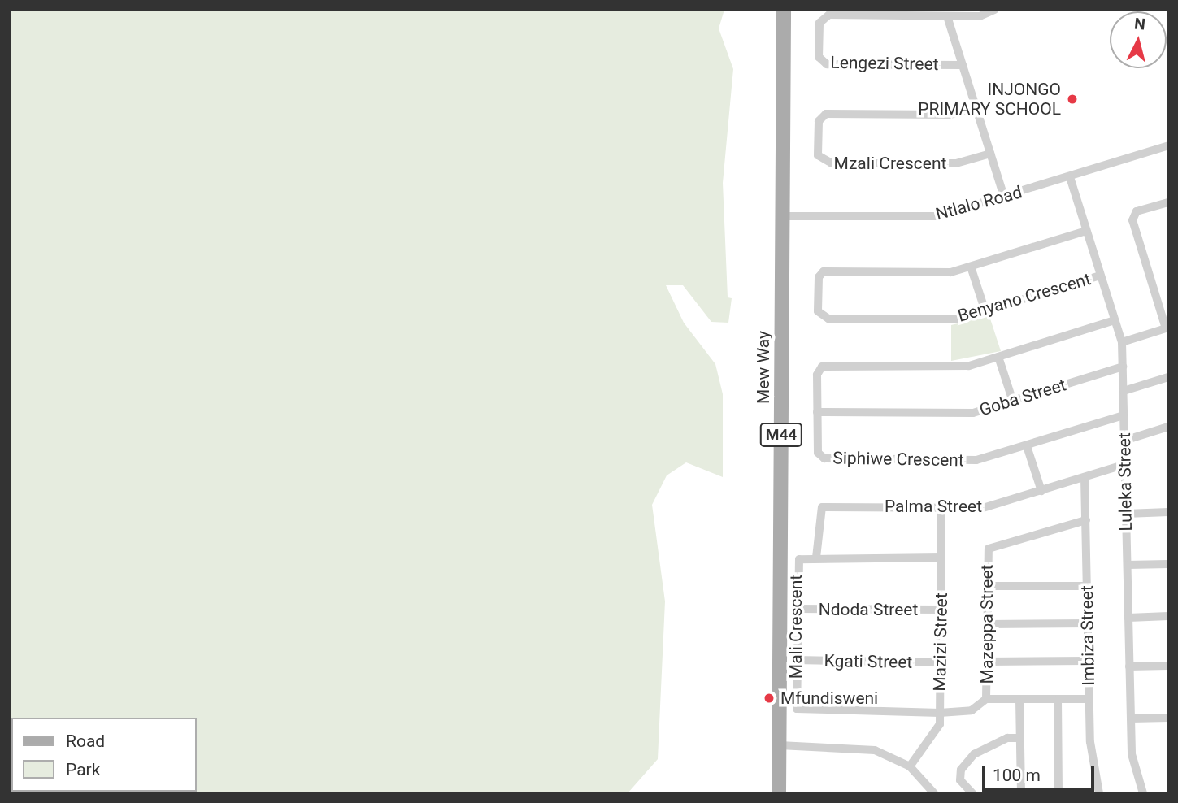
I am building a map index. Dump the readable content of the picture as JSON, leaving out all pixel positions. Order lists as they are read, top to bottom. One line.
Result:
{"streets":{"main road":["Mew Way","M44"],"street":["Lengezi Street","Mzali Crescent","Ntlalo Road","Benyano Crescent","Goba Street","Siphiwe Crescent","Luleka Street","Palma Street","Ndoda Street","Mazeppa Street","Mali Crescent","Imbiza Street","Mazizi Street","Kgati Street"]},"crossings":[["Ntlalo Road","Mew Way"],["Ntlalo Road","Luleka Street"],["Benyano Crescent","Luleka Street"],["Goba Street","Siphiwe Crescent"],["Goba Street","Luleka Street"],["Siphiwe Crescent","Luleka Street"],["Luleka Street","Palma Street"],["Palma Street","Mali Crescent"],["Palma Street","Imbiza Street"],["Palma Street","Mazizi Street"],["Ndoda Street","Mali Crescent"],["Ndoda Street","Mazizi Street"],["Mazeppa Street","Mali Crescent"],["Mazeppa Street","Imbiza Street"],["Mali Crescent","Imbiza Street"],["Mali Crescent","Mazizi Street"],["Mali Crescent","Kgati Street"],["Mazizi Street","Kgati Street"]],"places":["INJONGO PRIMARY SCHOOL","Mfundisweni"],"legend":["Road","Park"],"scale_bar":"100 m","north":"top"}
